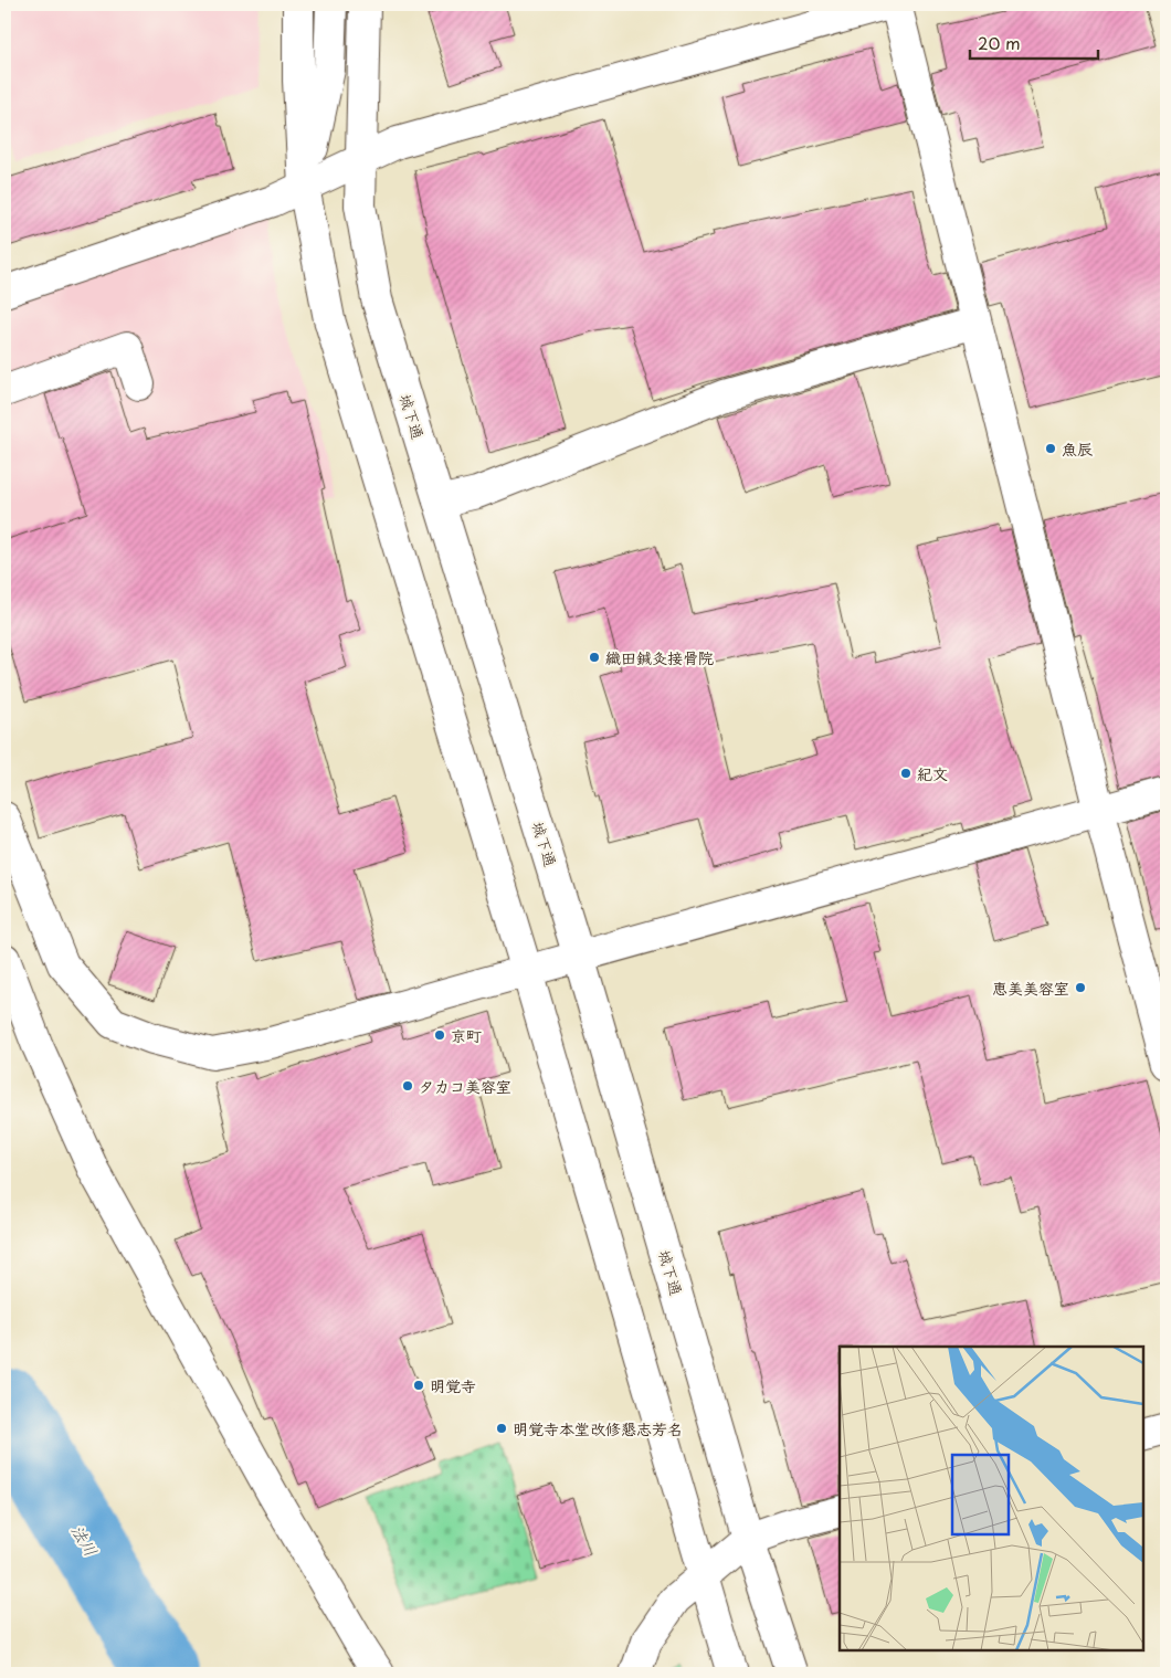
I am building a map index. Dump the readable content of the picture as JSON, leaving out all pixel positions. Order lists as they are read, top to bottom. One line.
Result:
{"streets":{"street":["城下通"]},"water":["法川"],"places":["魚辰","織田鍼灸接骨院","紀文","恵美美容室","京町","タカコ美容室","明覚寺","明覚寺本堂改修懇志芳名"],"scale_bar":"20 m"}
